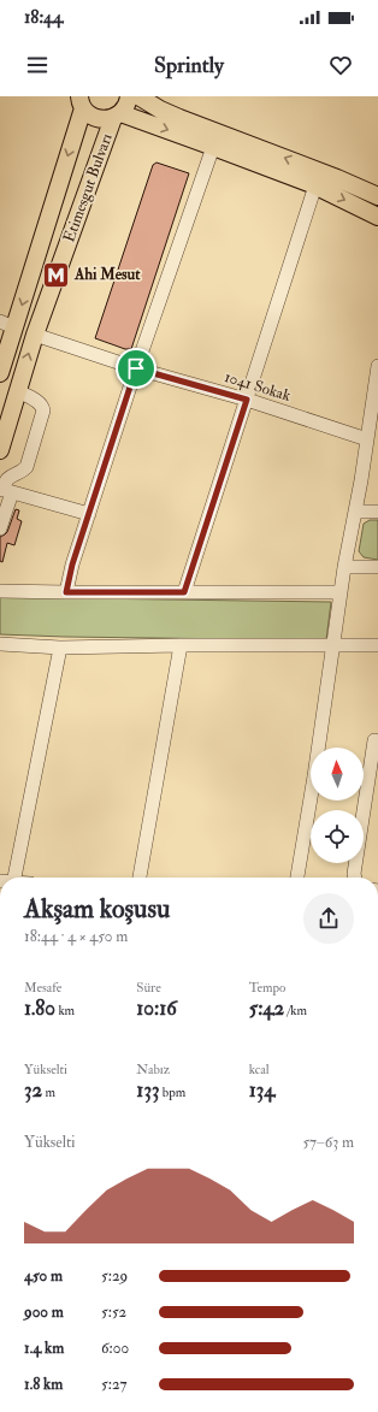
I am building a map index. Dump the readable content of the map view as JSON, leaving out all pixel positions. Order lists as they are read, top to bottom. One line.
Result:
{"streets":{"main road":["Etimesgut Bulvarı"],"street":["1041 Sokak"]},"crossings":[["Etimesgut Bulvarı","1041 Sokak"]],"places":{"metro station":["Ahi Mesut"]},"north":"top","page":{"status":"18:44","header":"Sprintly","heading":["Akşam koşusu","18:44 · 4 × 450 m"],"stats":[["Mesafe","1.80 km"],["Süre","10:16"],["Tempo","5:42 /km"],["Yükselti","32 m"],["Nabız","133 bpm"],["kcal","134"]],"chart":["Yükselti","57–63 m"],"list":[{"name":"450 m","note":"5:29"},{"name":"900 m","note":"5:52"},{"name":"1.4 km","note":"6:00"},{"name":"1.8 km","note":"5:27"}]}}
